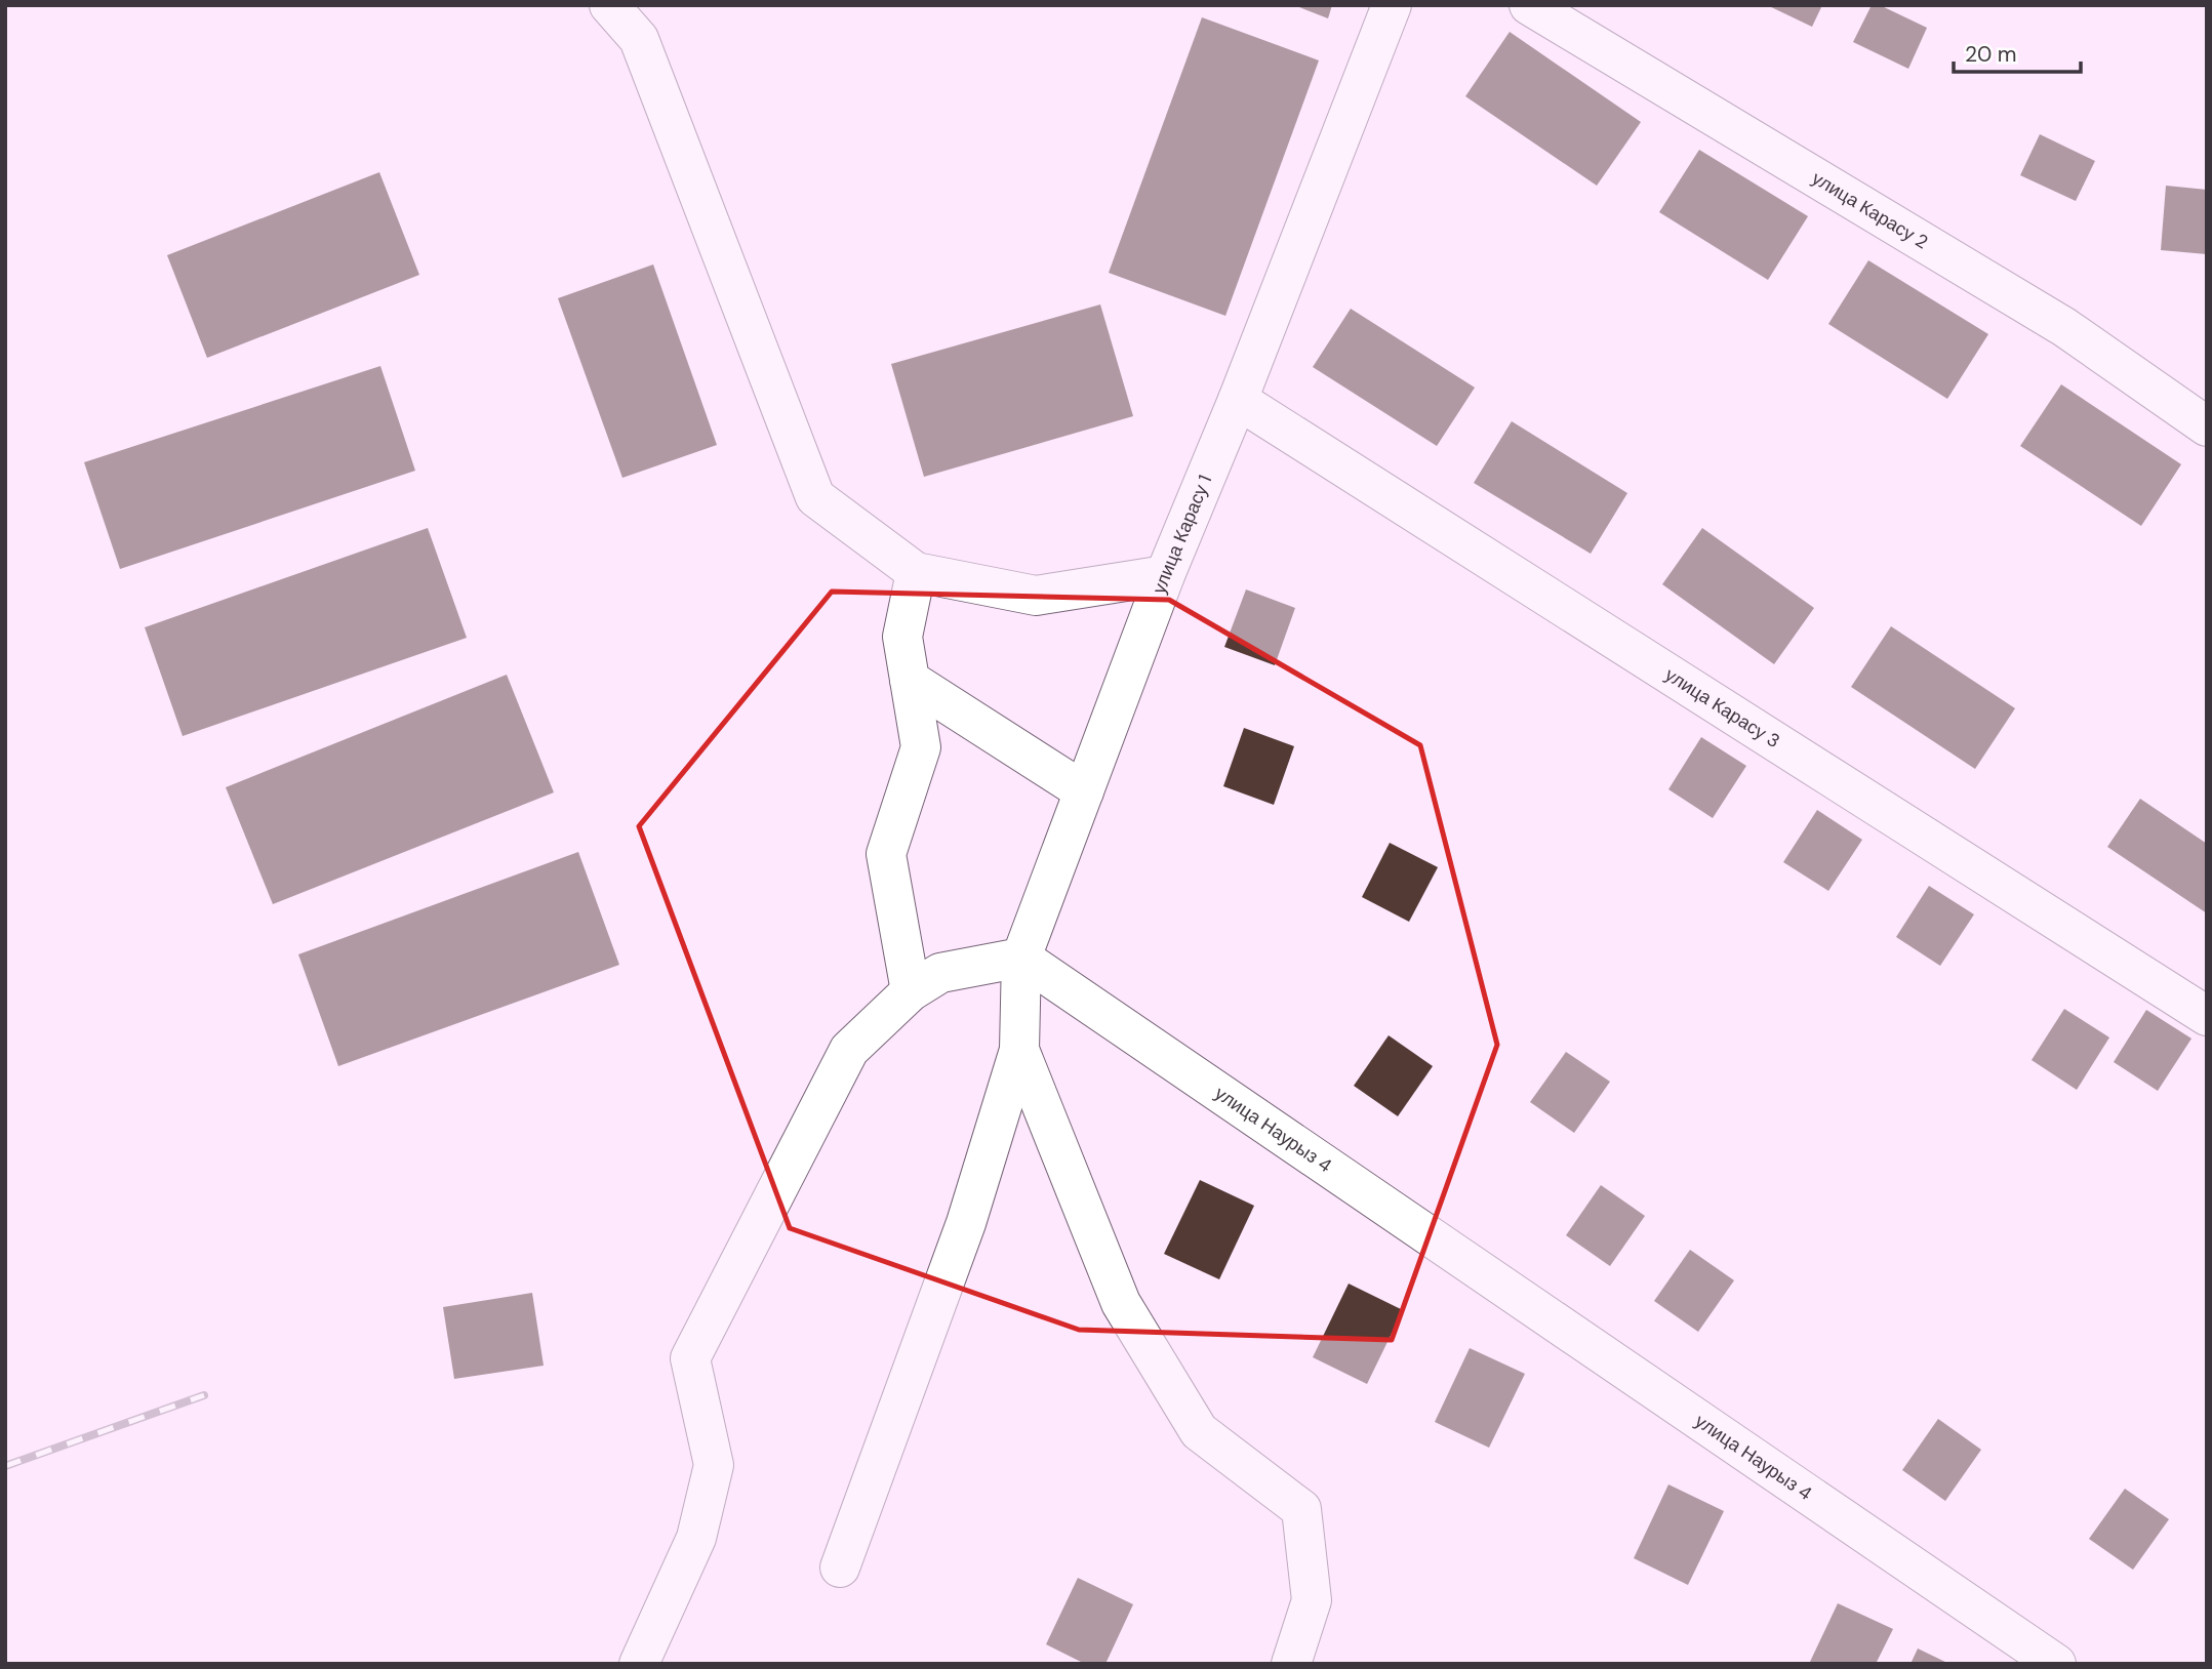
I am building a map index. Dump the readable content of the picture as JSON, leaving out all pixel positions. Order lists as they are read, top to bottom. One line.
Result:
{"streets":{"street":["улица Карасу 2","улица Карасу 1","улица Карасу 3","улица Наурыз 4"]},"crossings":[["улица Карасу 1","улица Карасу 3"],["улица Карасу 1","улица Наурыз 4"]],"scale_bar":"20 m"}
